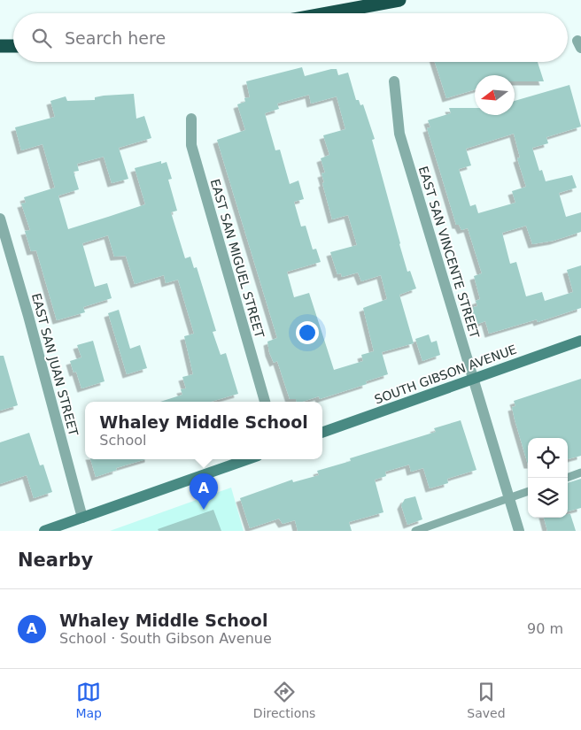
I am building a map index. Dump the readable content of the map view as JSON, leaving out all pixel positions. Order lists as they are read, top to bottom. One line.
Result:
{"streets":{"street":["EAST SAN VINCENTE STREET","EAST SAN MIGUEL STREET","EAST SAN JUAN STREET","SOUTH GIBSON AVENUE"]},"crossings":[["EAST SAN VINCENTE STREET","SOUTH GIBSON AVENUE"]],"north":"left","page":{"search":"Search here","popup":["Whaley Middle School","School"],"pins":"A","heading":"Nearby","list":[{"mark":"A","name":"Whaley Middle School","note":"School · South Gibson Avenue","value":"90 m"}],"nav":["Map","Directions","Saved"]}}
